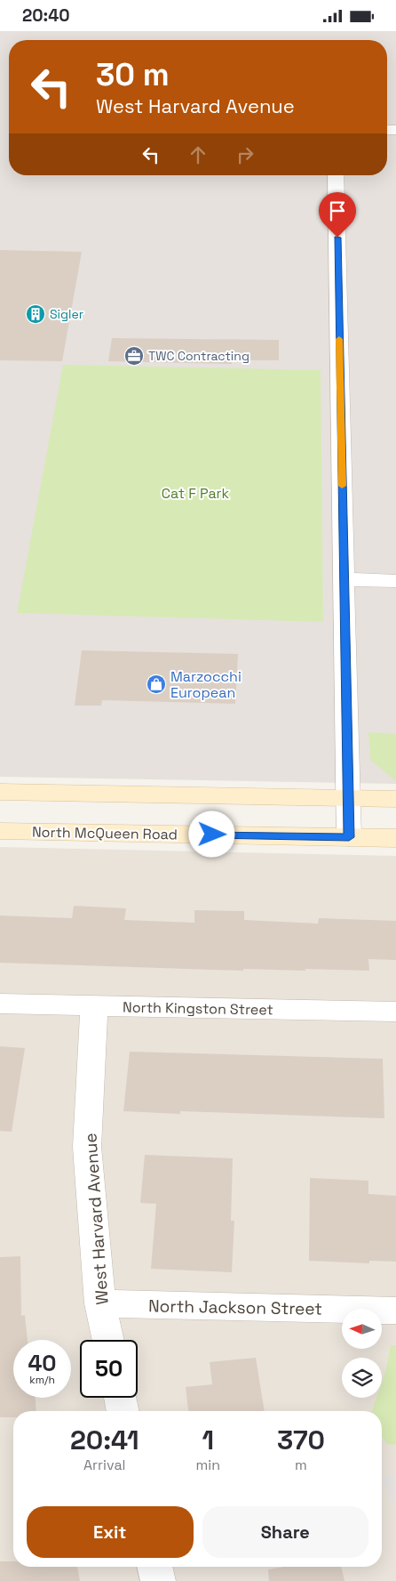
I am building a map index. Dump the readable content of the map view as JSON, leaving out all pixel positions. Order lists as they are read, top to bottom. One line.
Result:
{"streets":{"main road":["North McQueen Road"],"street":["North Kingston Street","West Harvard Avenue","North Jackson Street"]},"crossings":[["North Kingston Street","West Harvard Avenue"],["West Harvard Avenue","North Jackson Street"]],"parks":["Cat F Park"],"places":{"building":["Sigler"],"office":["TWC Contracting"],"shop":["Marzocchi European"]},"north":"left","page":{"status":"20:40","turn":["30 m","West Harvard Avenue"],"speed":"40 km/h","limit":"50","eta":["20:41","Arrival","1","min","370","m"],"buttons":["Exit","Share"]}}
